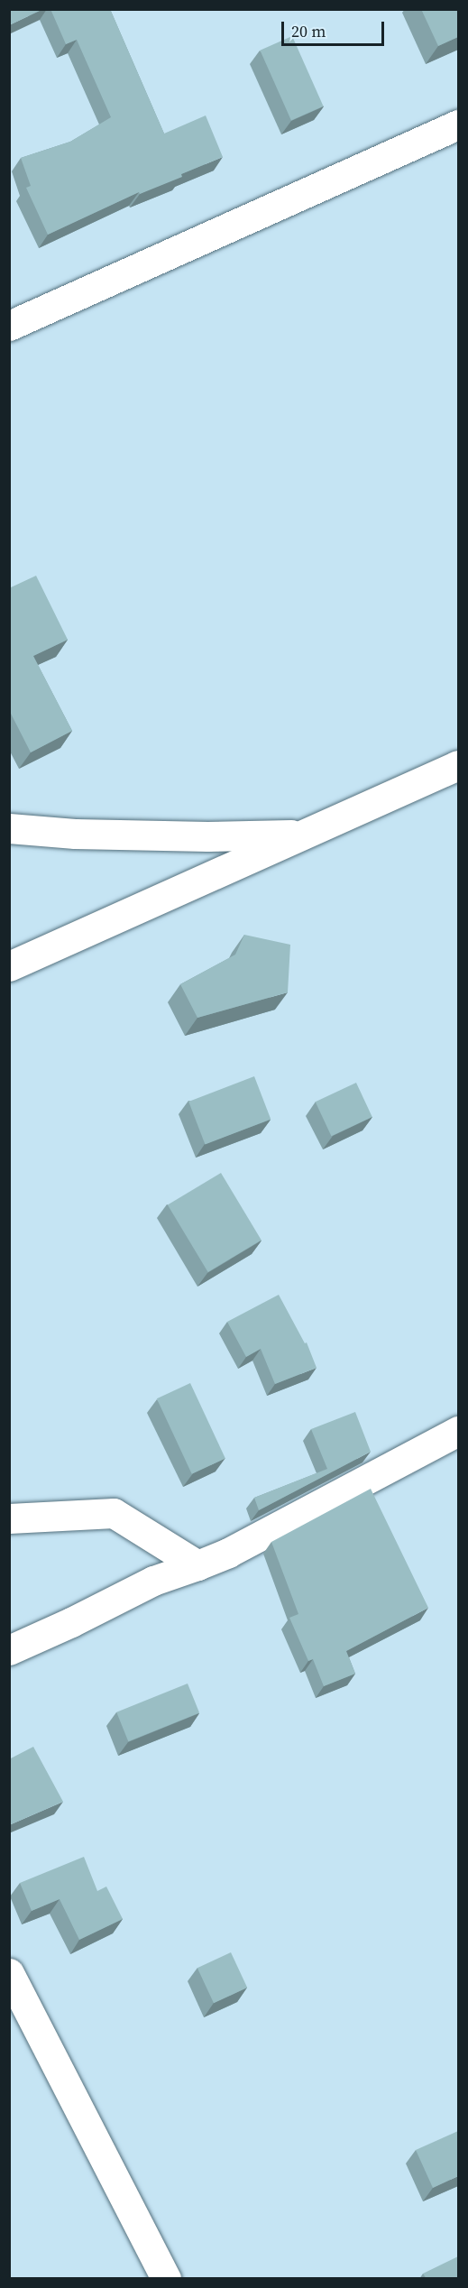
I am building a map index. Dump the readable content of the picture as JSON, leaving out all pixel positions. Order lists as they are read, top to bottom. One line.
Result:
{"scale_bar":"20 m"}
